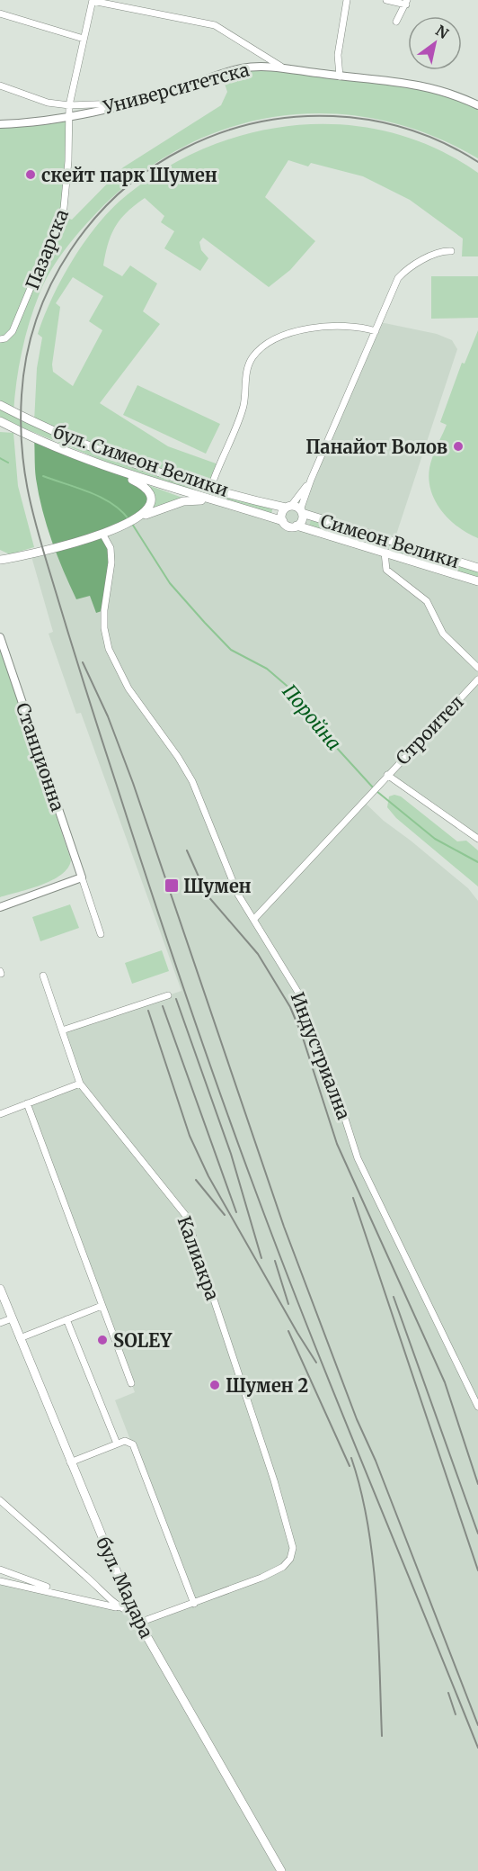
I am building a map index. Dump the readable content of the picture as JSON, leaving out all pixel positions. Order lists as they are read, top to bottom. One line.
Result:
{"streets":{"main road":["бул. Симеон Велики","Симеон Велики","бул. Мадара"],"street":["Университетска","Пазарска","Строител","Станционна","Индустриална","Калиакра"]},"crossings":[["Университетска","Пазарска"],["бул. Симеон Велики","Симеон Велики"],["Строител","Индустриална"]],"water":["Поройна"],"places":{"other":["скейт парк Шумен","Панайот Волов","SOLEY","Шумен 2"],"transit":["Шумен"]},"north":"top right"}
